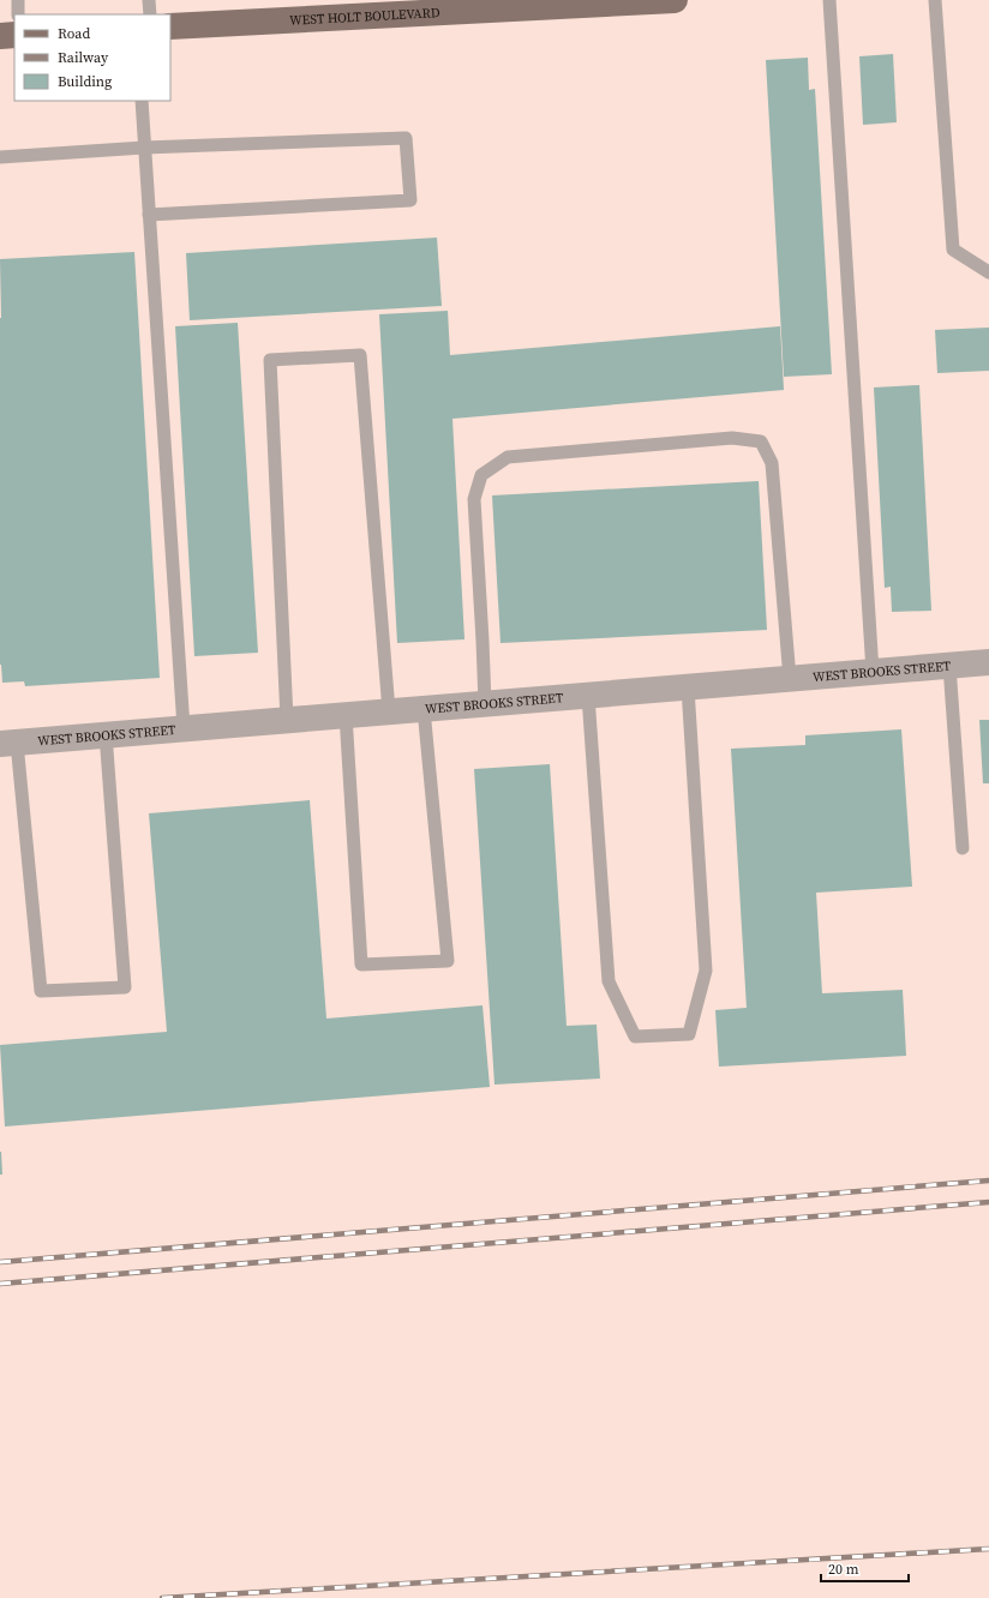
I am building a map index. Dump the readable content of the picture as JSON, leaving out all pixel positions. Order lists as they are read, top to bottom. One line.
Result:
{"streets":{"main road":["WEST HOLT BOULEVARD"],"street":["WEST BROOKS STREET"]},"legend":["Road","Railway","Building"],"scale_bar":"20 m"}
